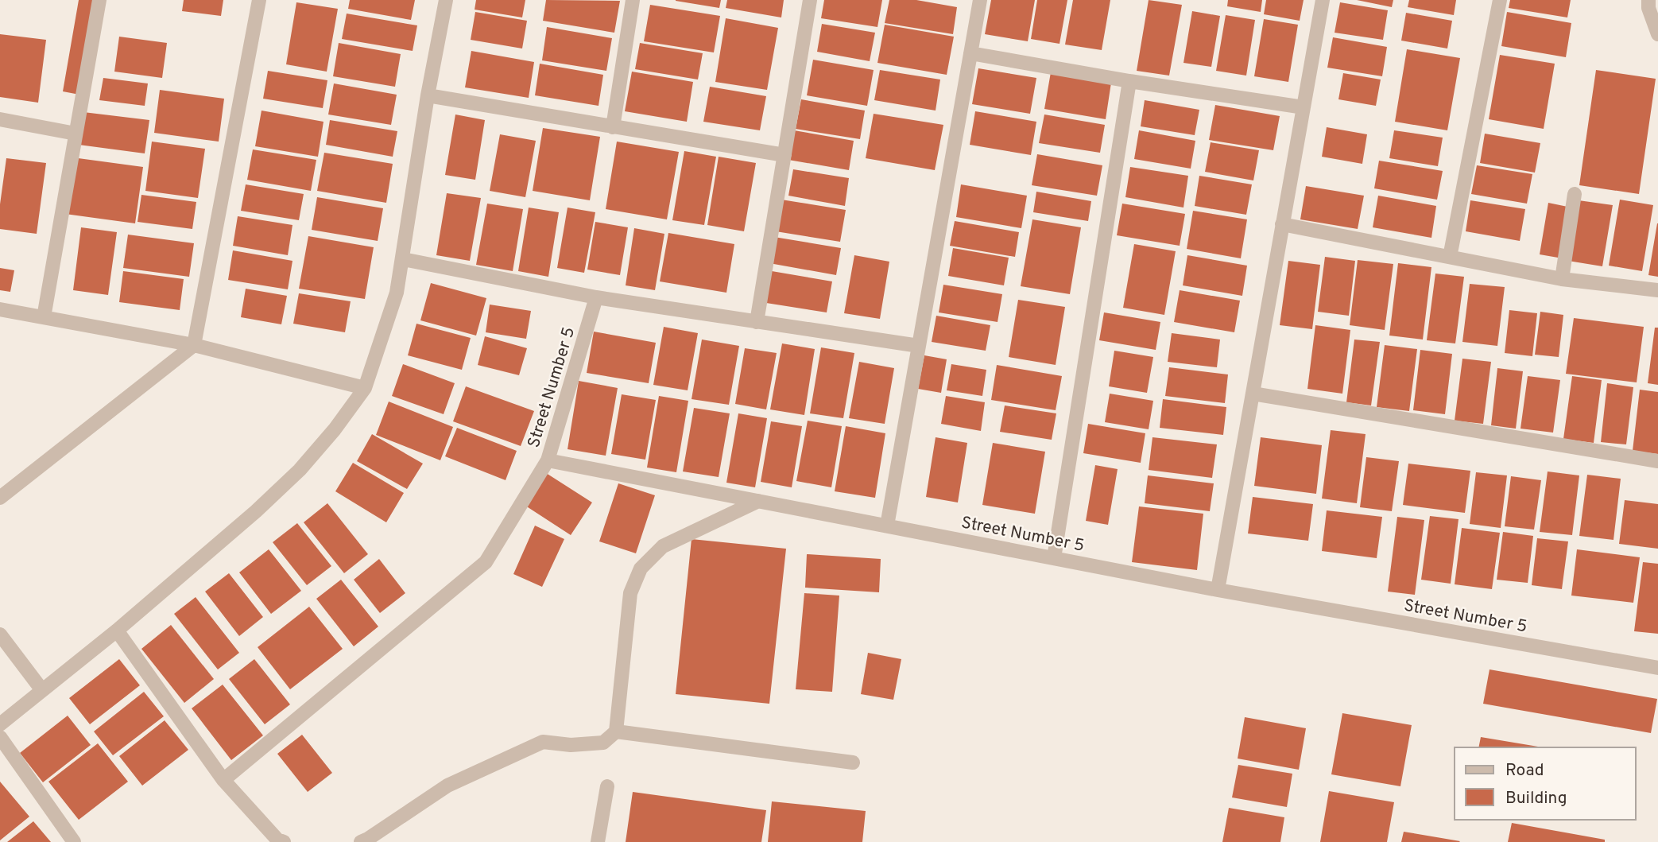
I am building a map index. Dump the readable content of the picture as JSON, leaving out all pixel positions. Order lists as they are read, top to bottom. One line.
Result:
{"streets":{"street":["Street Number 5"]},"legend":["Road","Building"]}
